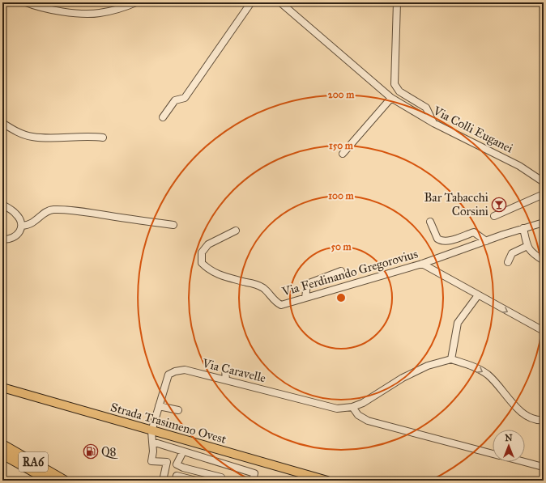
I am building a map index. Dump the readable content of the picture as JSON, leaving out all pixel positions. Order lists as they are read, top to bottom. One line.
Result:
{"streets":{"highway":["RA6"],"main road":["Strada Trasimeno Ovest"],"street":["Via Colli Euganei","Via Ferdinando Gregorovius","Via Caravelle"]},"crossings":[["Via Caravelle","Strada Trasimeno Ovest"]],"places":{"bar":["Bar Tabacchi Corsini"],"fuel station":["Q8"]},"north":"top","rings":["200 m","150 m","100 m","50 m"]}
